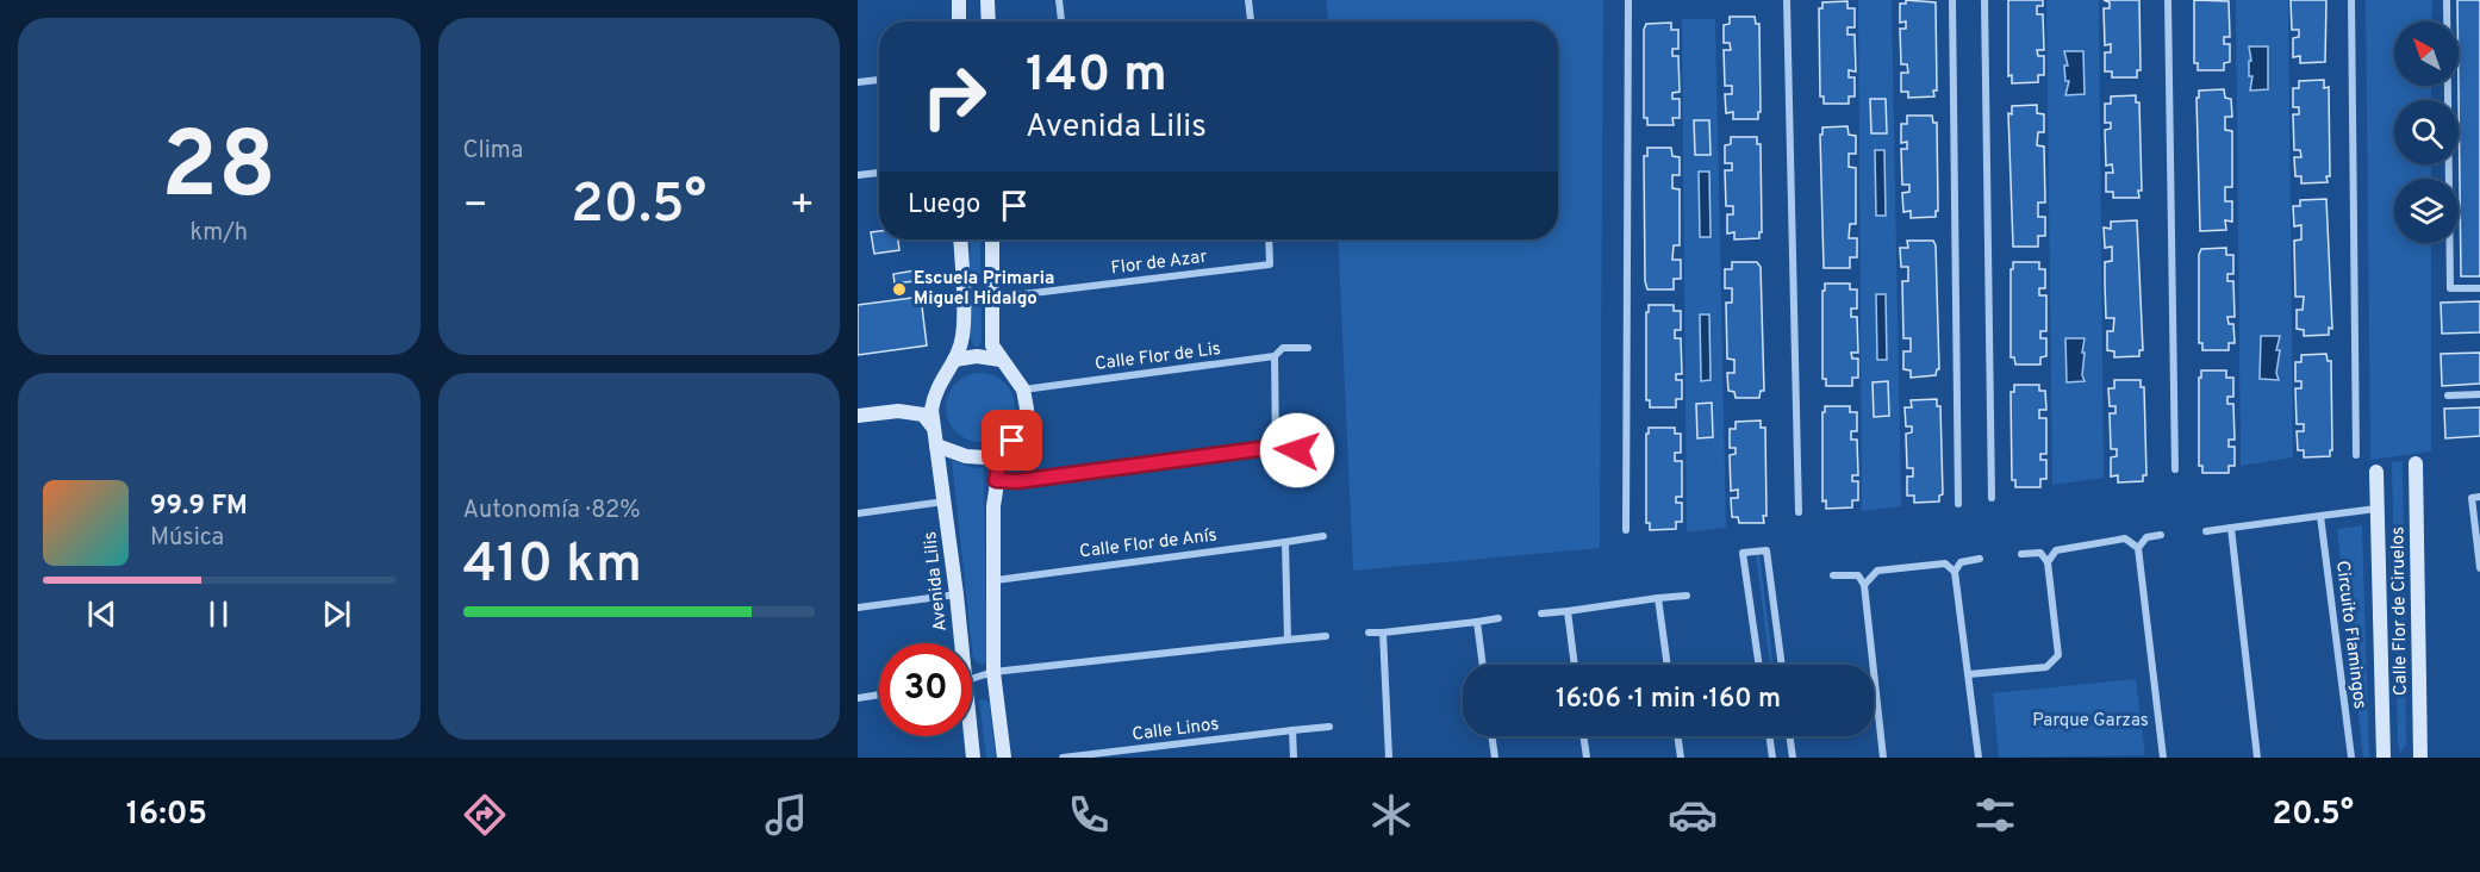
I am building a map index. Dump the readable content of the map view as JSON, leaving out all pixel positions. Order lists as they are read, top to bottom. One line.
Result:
{"streets":{"main road":["Avenida Lilis","Calle Flor de Ciruelos"],"street":["Flor de Azar","Calle Flor de Lis","Calle Flor de Anís","Circuito Flamingos","Calle Linos"]},"crossings":[["Calle Flor de Lis","Avenida Lilis"]],"parks":["Parque Garzas"],"places":["Escuela Primaria Miguel Hidalgo"],"north":"top left","page":{"tile":[["28","km/h"],"Clima",["Autonomía · 82%","410 km"]],"turn":["140 m","Avenida Lilis"],"then":"Luego","heat":["−","20.5°","+"],"song":["99.9 FM","Música"],"limit":"30","trip":"16:06 · 1 min · 160 m","tabs":["16:05","20.5°"]}}
